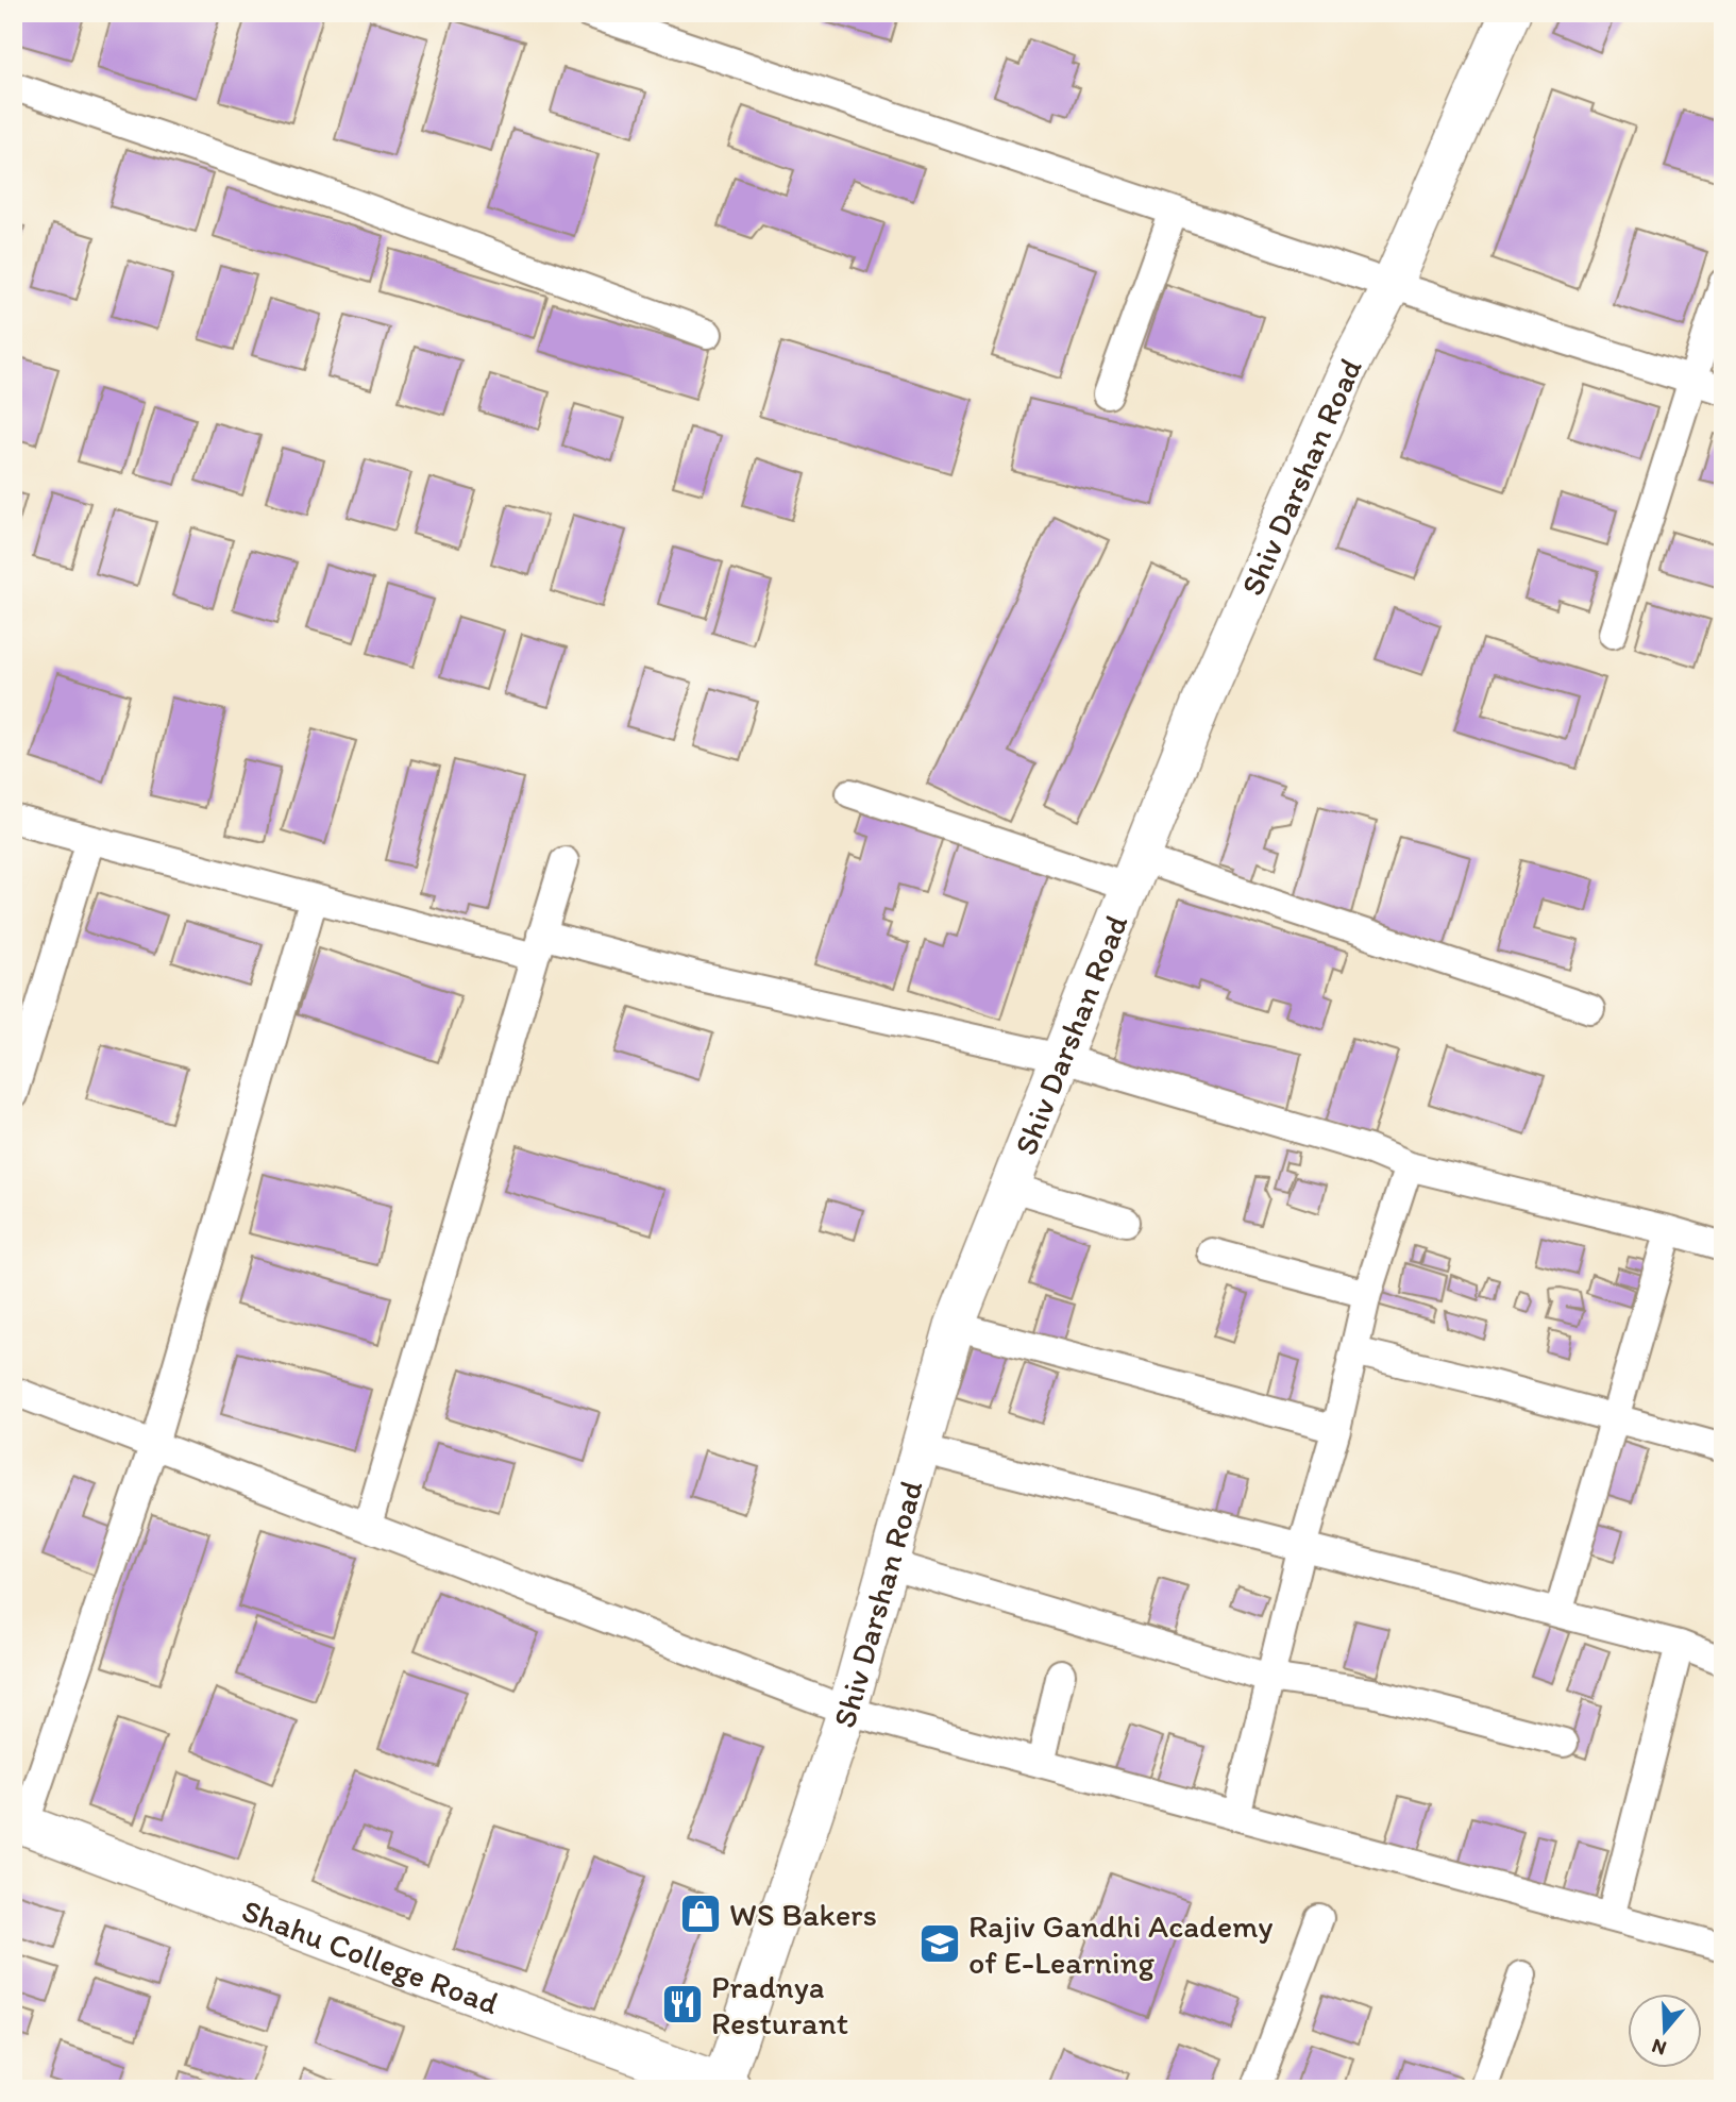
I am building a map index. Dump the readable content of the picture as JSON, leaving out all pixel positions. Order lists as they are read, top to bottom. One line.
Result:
{"streets":{"street":["Shiv Darshan Road","Shahu College Road"]},"crossings":[["Shiv Darshan Road","Shahu College Road"]],"places":{"shop":["WS Bakers"],"school or university":["Rajiv Gandhi Academy of E-Learning"],"restaurant":["Pradnya Resturant"]},"north":"bottom"}
